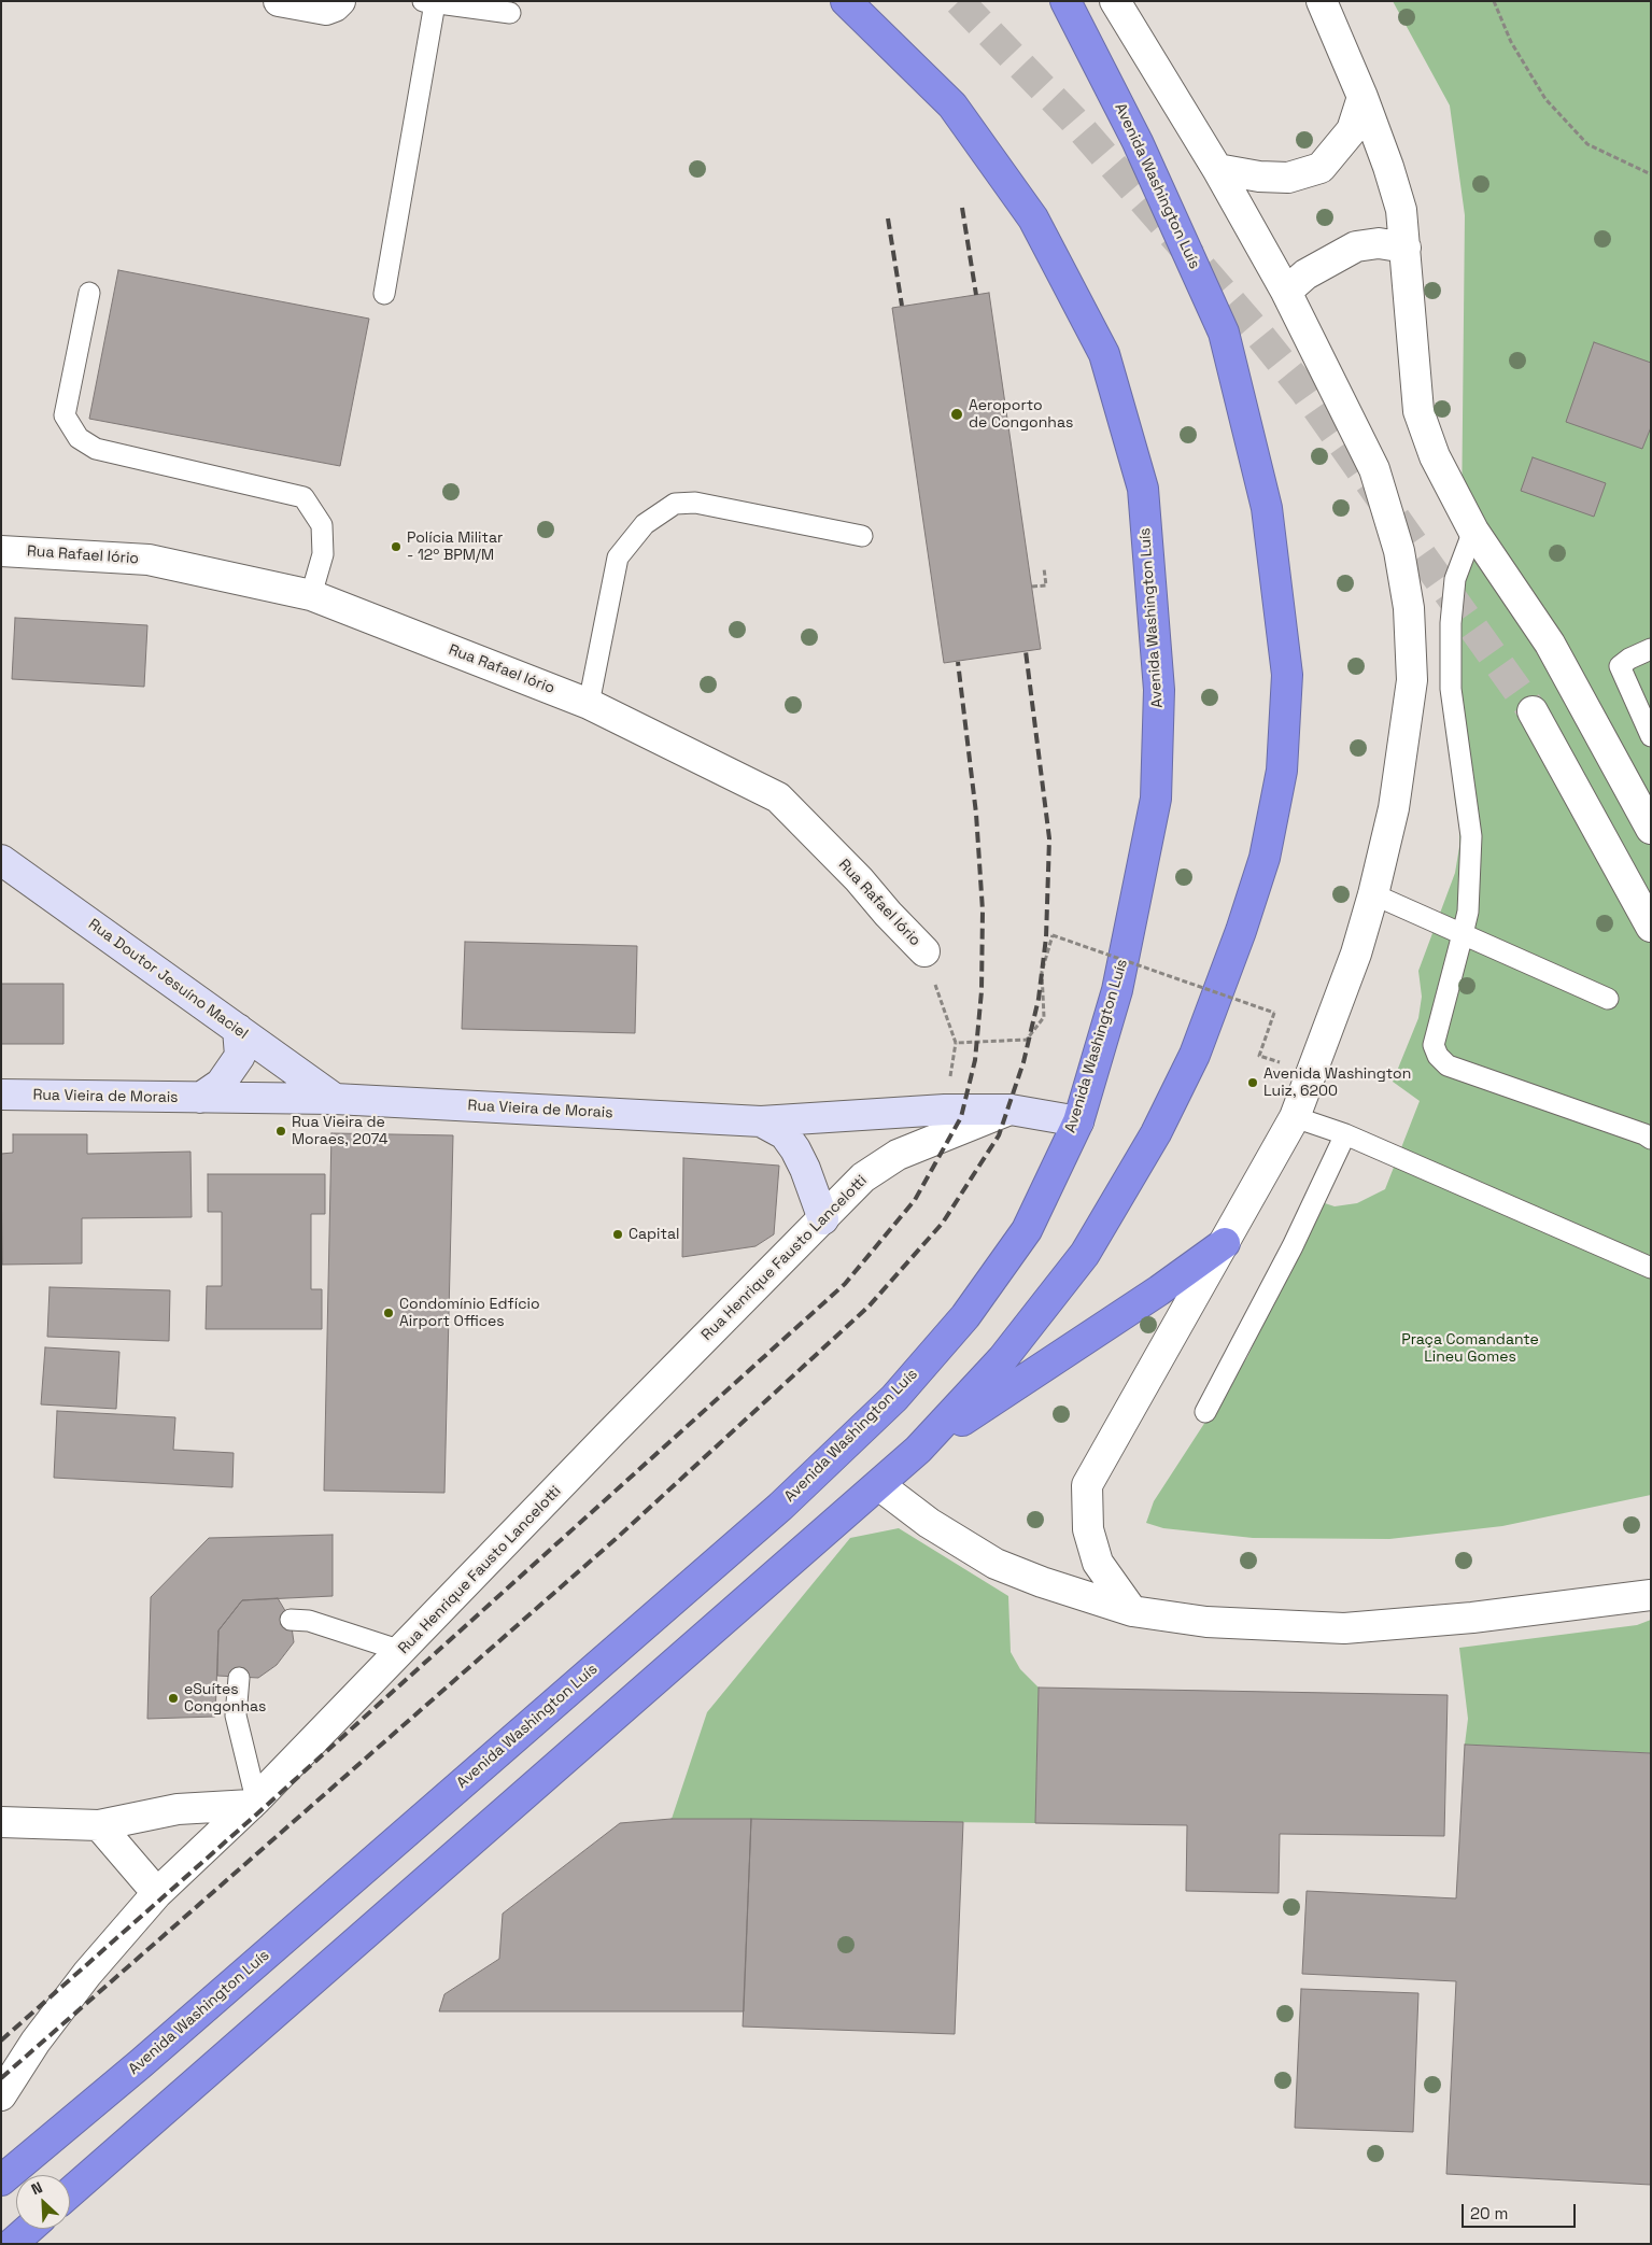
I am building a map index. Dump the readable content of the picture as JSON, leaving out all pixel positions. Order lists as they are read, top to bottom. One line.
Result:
{"streets":{"highway":["Avenida Washington Luís"],"street":["Rua Rafael Iório","Rua Doutor Jesuíno Maciel","Rua Vieira de Morais","Rua Henrique Fausto Lancelotti"]},"crossings":[["Avenida Washington Luís","Rua Vieira de Morais"],["Rua Doutor Jesuíno Maciel","Rua Vieira de Morais"],["Rua Vieira de Morais","Rua Henrique Fausto Lancelotti"]],"parks":["Praça Comandante Lineu Gomes"],"places":["Aeroporto de Congonhas","Polícia Militar - 12º BPM/M","Avenida Washington Luiz, 6200","Rua Vieira de Moraes, 2074","Capital","Condomínio Edfício Airport Offices","eSuítes Congonhas"],"scale_bar":"20 m","north":"top left"}
